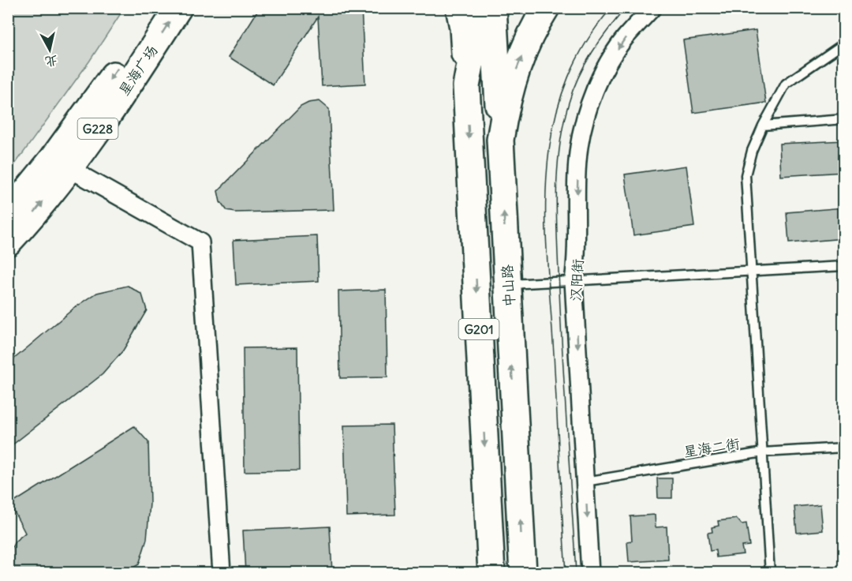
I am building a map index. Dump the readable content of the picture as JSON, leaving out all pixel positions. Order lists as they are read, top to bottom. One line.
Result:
{"streets":{"highway":["星海广场","G228","中山路","G201"],"street":["汉阳街"],"lane":["星海二街"]},"crossings":[["汉阳街","星海二街"]],"one_way":["汉阳街"],"north":"bottom"}
